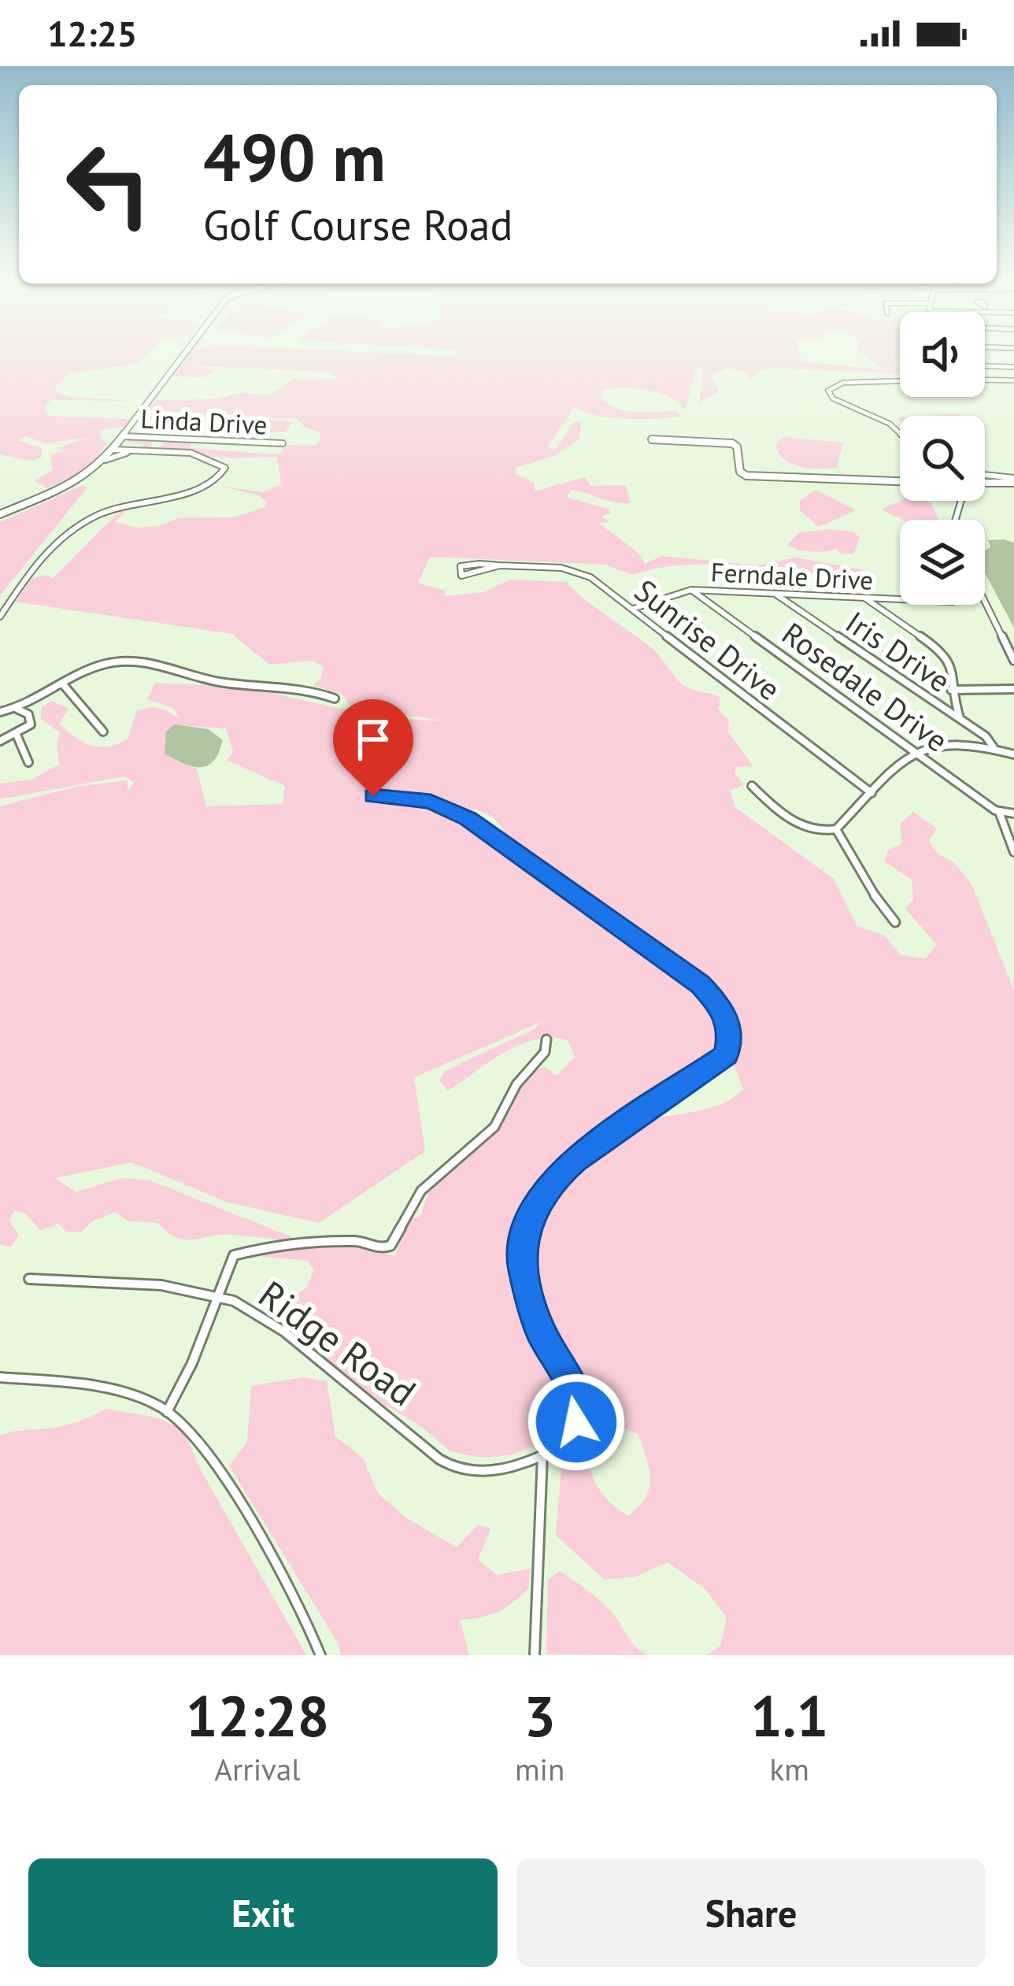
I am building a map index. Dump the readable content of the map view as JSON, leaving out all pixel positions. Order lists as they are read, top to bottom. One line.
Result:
{"streets":{"street":["Linda Drive","Ferndale Drive","Sunrise Drive","Iris Drive","Rosedale Drive","Ridge Road"]},"crossings":[["Ferndale Drive","Sunrise Drive"],["Ferndale Drive","Iris Drive"],["Ferndale Drive","Rosedale Drive"]],"page":{"status":"12:25","turn":["490 m","Golf Course Road"],"eta":["12:28","Arrival","3","min","1.1","km"],"buttons":["Exit","Share"]}}
